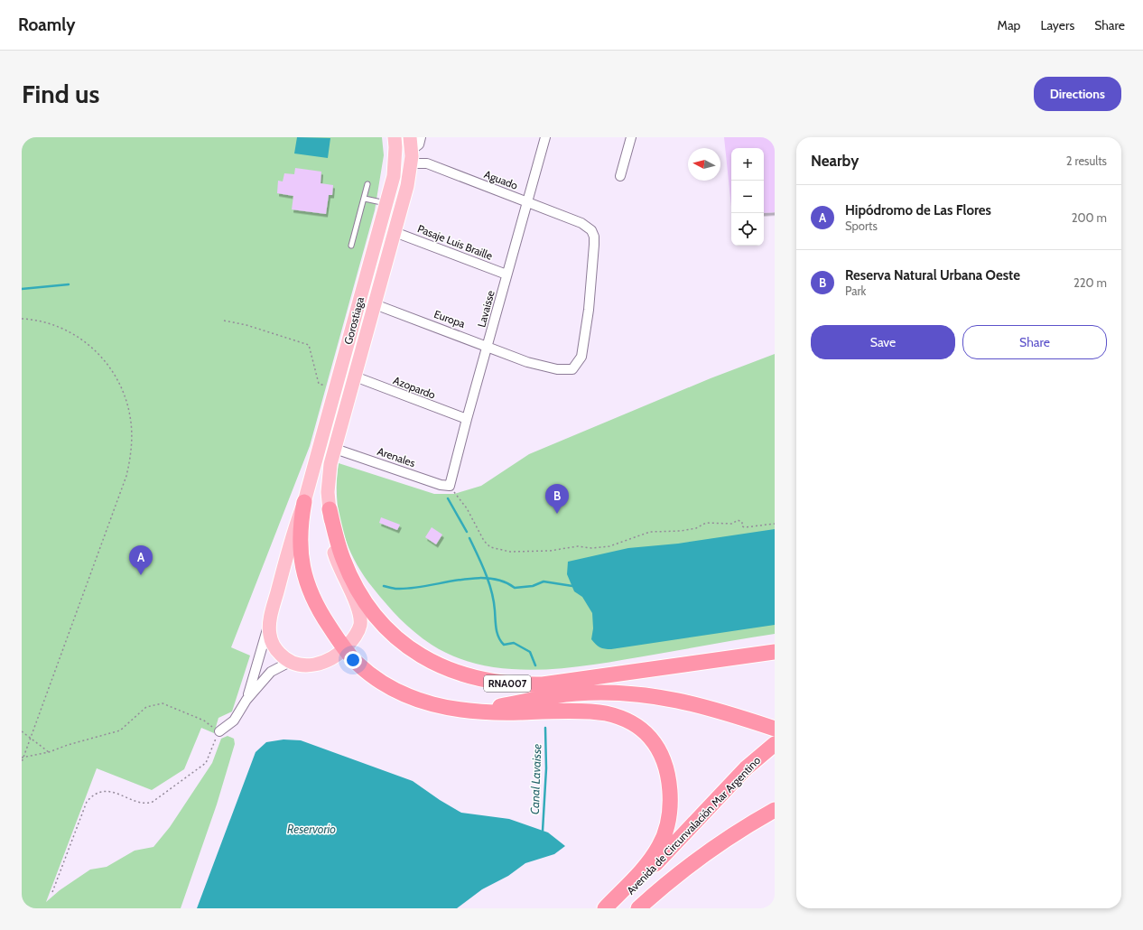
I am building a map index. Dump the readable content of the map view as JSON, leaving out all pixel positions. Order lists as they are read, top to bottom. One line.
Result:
{"streets":{"highway":["RNA007","Avenida de Circunvalación Mar Argentino"],"main road":["Gorostiaga"],"street":["Aguado","Pasaje Luis Braille","Lavaisse","Europa","Azopardo","Arenales"]},"crossings":[["Aguado","Lavaisse"],["Aguado","Europa"],["Aguado","Gorostiaga"],["Pasaje Luis Braille","Lavaisse"],["Pasaje Luis Braille","Gorostiaga"],["Lavaisse","Europa"],["Lavaisse","Azopardo"],["Lavaisse","Arenales"],["Europa","Gorostiaga"],["Gorostiaga","Azopardo"],["Gorostiaga","Arenales"],["Gorostiaga","RNA007"]],"water":["Canal Lavaisse","Reservorio"],"north":"left","page":{"header":"Roamly","nav":["Map","Layers","Share"],"buttons":["Directions",["Save","Share"]],"title":"Find us","heading":["Nearby","2 results"],"map_buttons":["+","−"],"list":[{"mark":"A","name":"Hipódromo de Las Flores","note":"Sports","value":"200 m"},{"mark":"B","name":"Reserva Natural Urbana Oeste","note":"Park","value":"220 m"}],"pins":["B","A"]}}
